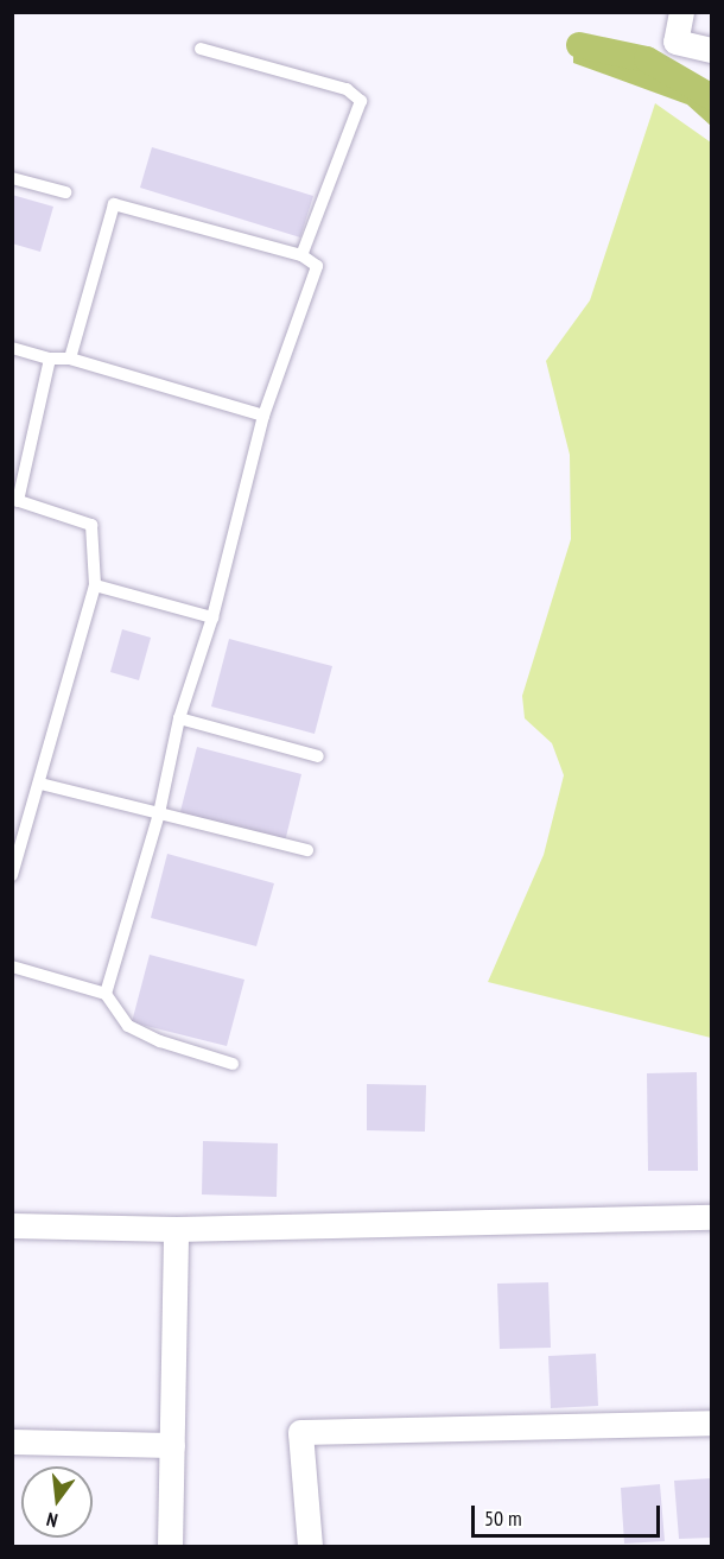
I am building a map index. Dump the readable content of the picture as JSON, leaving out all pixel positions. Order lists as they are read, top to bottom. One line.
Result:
{"scale_bar":"50 m","north":"bottom"}
